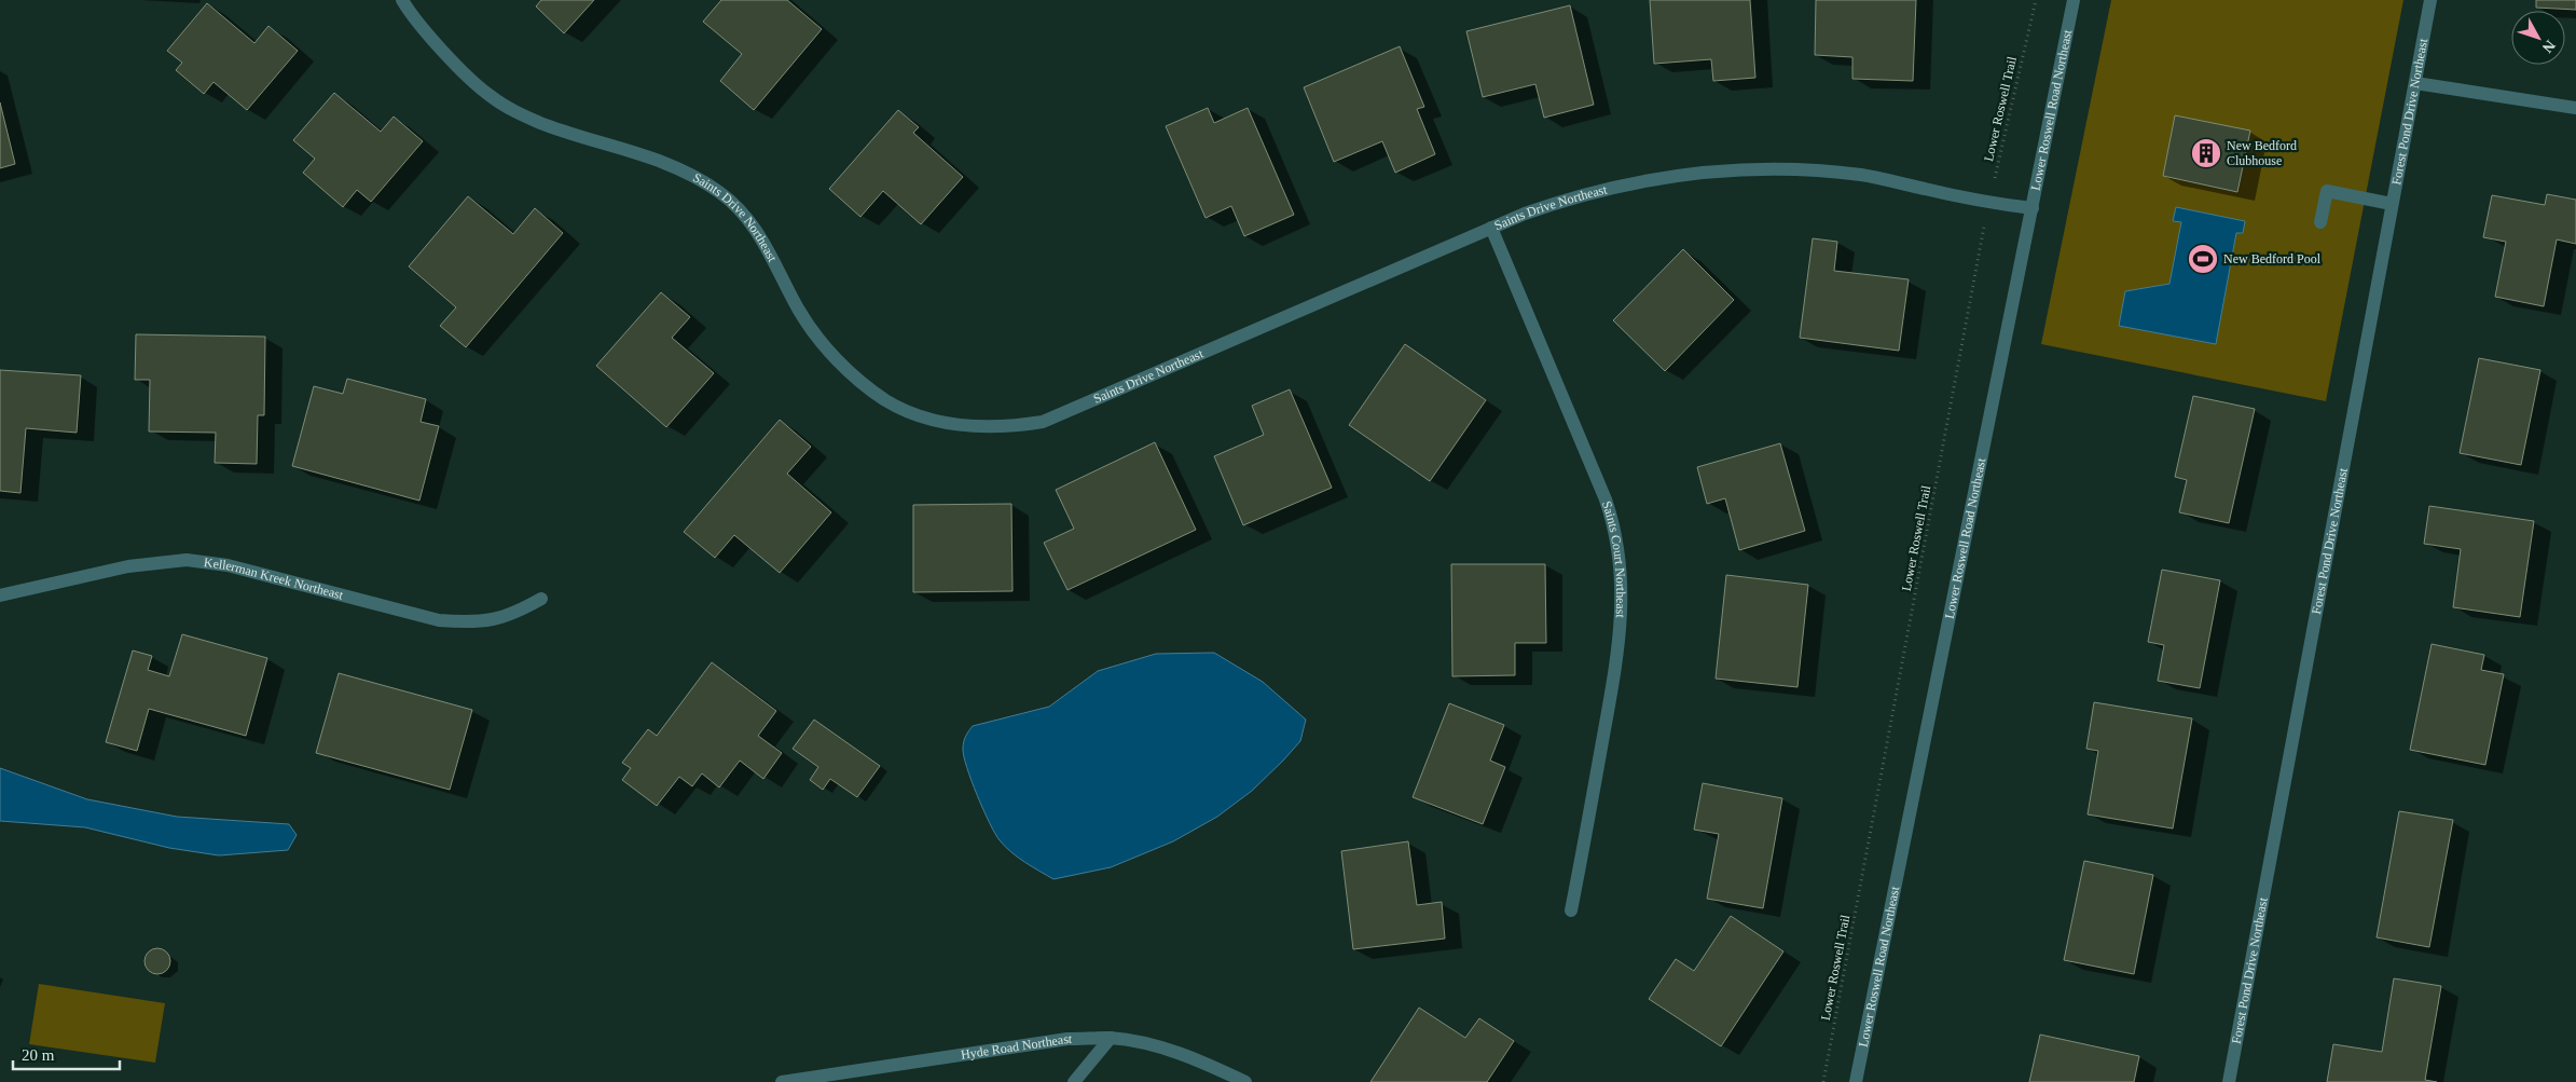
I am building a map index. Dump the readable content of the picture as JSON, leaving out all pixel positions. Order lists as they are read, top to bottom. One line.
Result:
{"streets":{"street":["Lower Roswell Road Northeast","Forest Pond Drive Northeast","Saints Drive Northeast","Saints Court Northeast","Kellerman Kreek Northeast","Hyde Road Northeast"],"path":["Lower Roswell Trail"]},"crossings":[["Lower Roswell Trail","Saints Drive Northeast"],["Lower Roswell Road Northeast","Saints Drive Northeast"],["Saints Drive Northeast","Saints Court Northeast"]],"places":{"building":["New Bedford Clubhouse"],"sports":["New Bedford Pool"]},"scale_bar":"20 m","north":"bottom right"}
